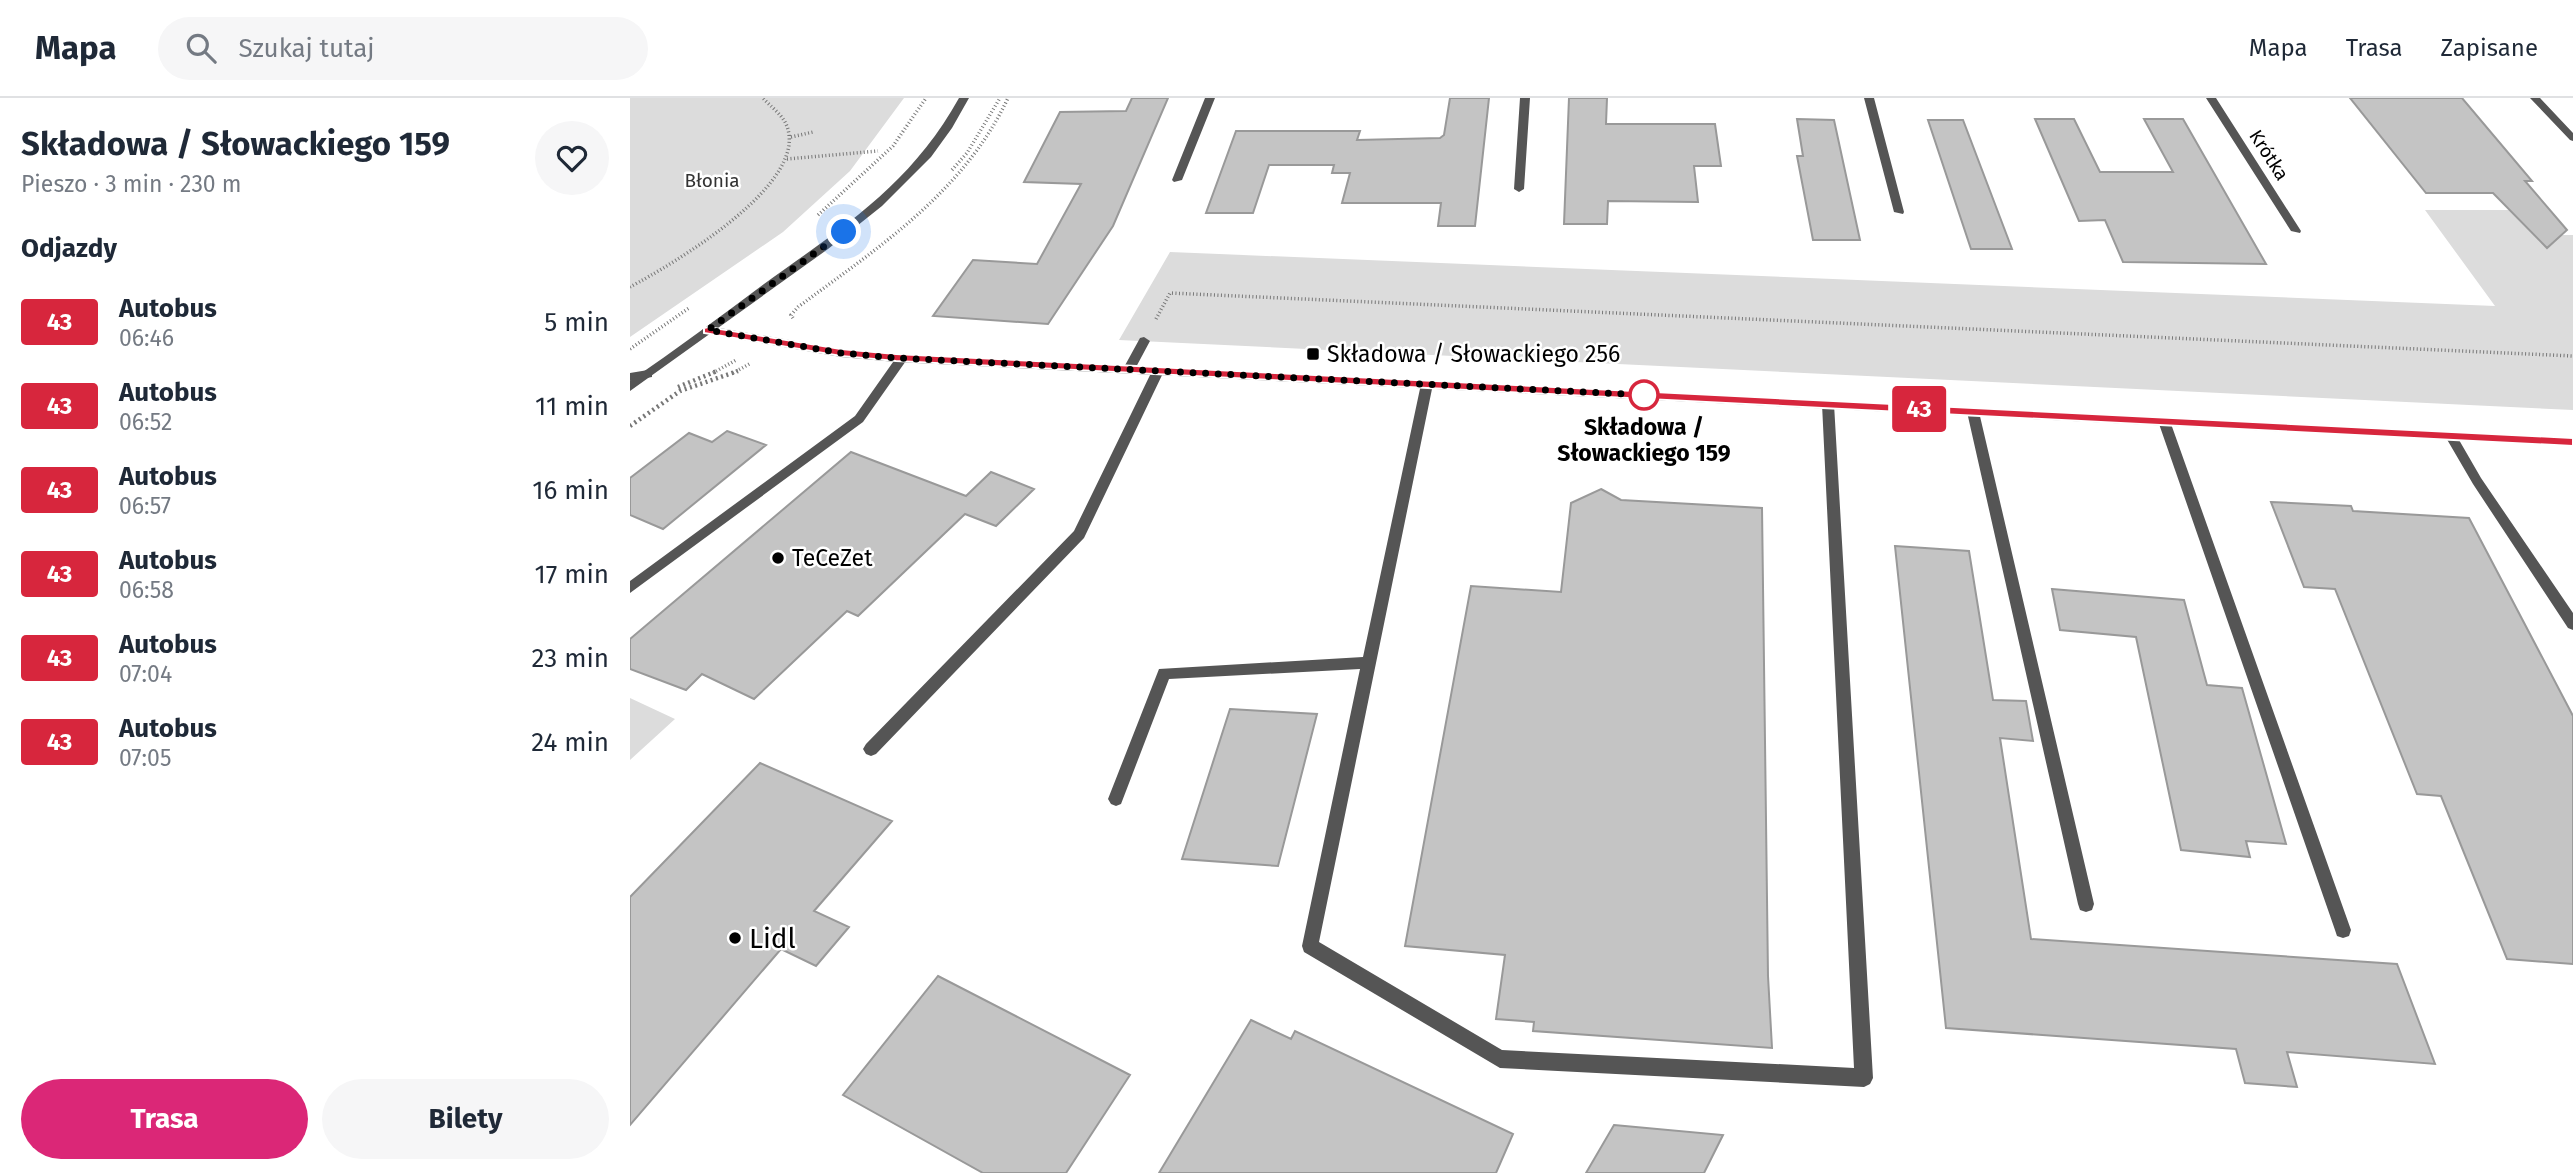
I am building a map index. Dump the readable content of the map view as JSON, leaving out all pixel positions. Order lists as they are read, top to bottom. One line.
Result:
{"streets":{"street":["Krótka"]},"parks":["Błonia"],"places":{"transit":["Składowa / Słowackiego 256"],"other":["Składowa / Słowackiego 159","TeCeZet","Lidl"]},"lines":["bus line 43"],"page":{"header":"Mapa","search":"Szukaj tutaj","nav":["Mapa","Trasa","Zapisane"],"heading":[["Składowa / Słowackiego 159","Pieszo · 3 min · 230 m"],"Odjazdy"],"on_map":"43","list":[{"mark":"43","name":"Autobus","note":"06:46","value":"5 min"},{"mark":"43","name":"Autobus","note":"06:52","value":"11 min"},{"mark":"43","name":"Autobus","note":"06:57","value":"16 min"},{"mark":"43","name":"Autobus","note":"06:58","value":"17 min"},{"mark":"43","name":"Autobus","note":"07:04","value":"23 min"},{"mark":"43","name":"Autobus","note":"07:05","value":"24 min"}],"buttons":["Trasa","Bilety"]}}
